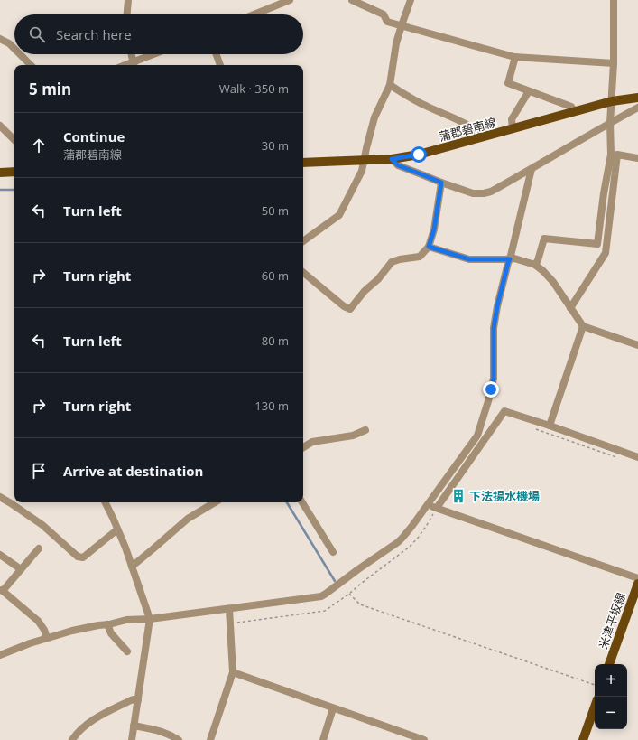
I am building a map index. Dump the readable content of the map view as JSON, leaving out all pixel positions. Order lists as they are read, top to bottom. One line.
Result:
{"streets":{"main road":["蒲郡碧南線","米津平坂線"]},"places":{"building":["下法揚水機場"]},"page":{"search":"Search here","heading":["5 min","Walk · 350 m"],"list":[["Continue","蒲郡碧南線","30 m"],["Turn left","50 m"],["Turn right","60 m"],["Turn left","80 m"],["Turn right","130 m"],"Arrive at destination"],"map_buttons":["+","−"]}}
